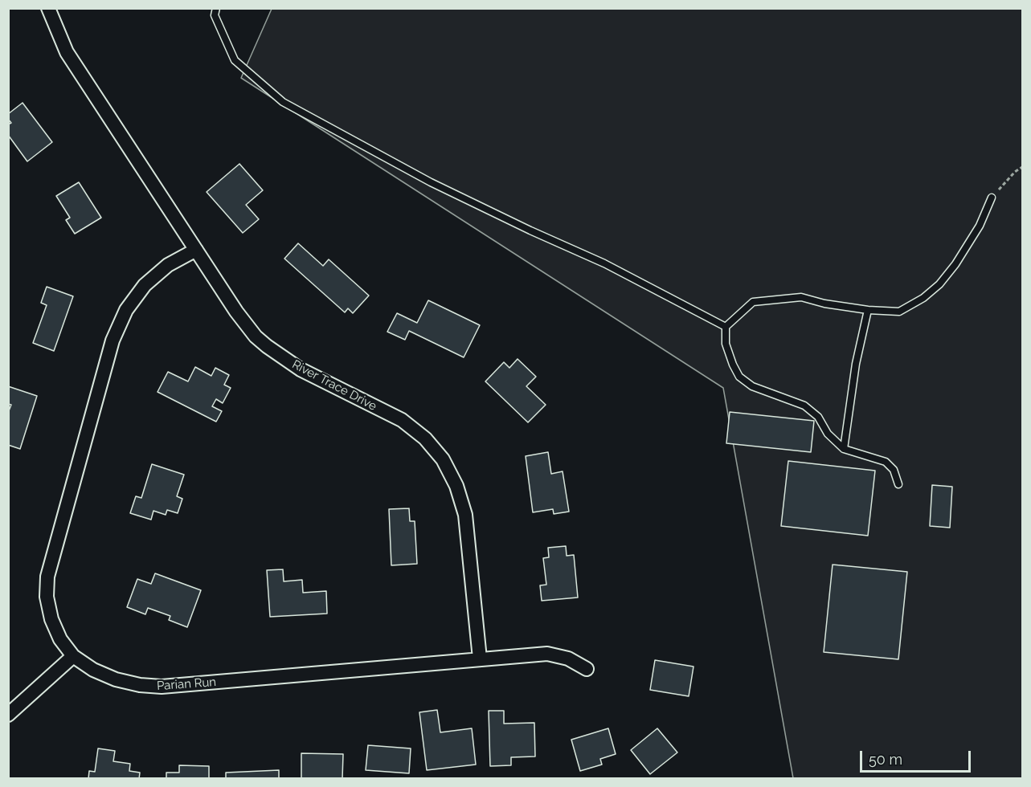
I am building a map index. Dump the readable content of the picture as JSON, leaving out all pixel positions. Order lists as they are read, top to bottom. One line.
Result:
{"streets":{"street":["River Trace Drive","Parian Run"]},"crossings":[["River Trace Drive","Parian Run"]],"scale_bar":"50 m"}
